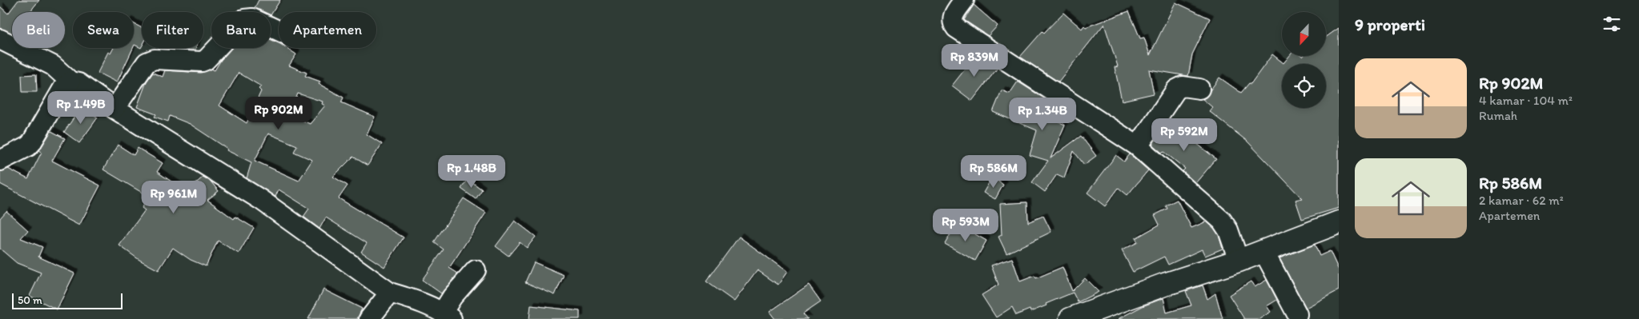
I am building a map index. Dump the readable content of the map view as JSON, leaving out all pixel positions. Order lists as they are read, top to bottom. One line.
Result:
{"scale_bar":"50 m","north":"bottom","page":{"heading":"9 properti","chip":["Beli","Sewa","Filter","Baru","Apartemen"],"price":["Rp 839M","Rp 1.49B","Rp 902M","Rp 1.34B","Rp 592M","Rp 1.48B","Rp 586M","Rp 961M","Rp 593M"],"list":[{"name":"Rp 902M","note":"4 kamar · 104 m² · Rumah"},{"name":"Rp 586M","note":"2 kamar · 62 m² · Apartemen"}],"scale":"50 m"}}
